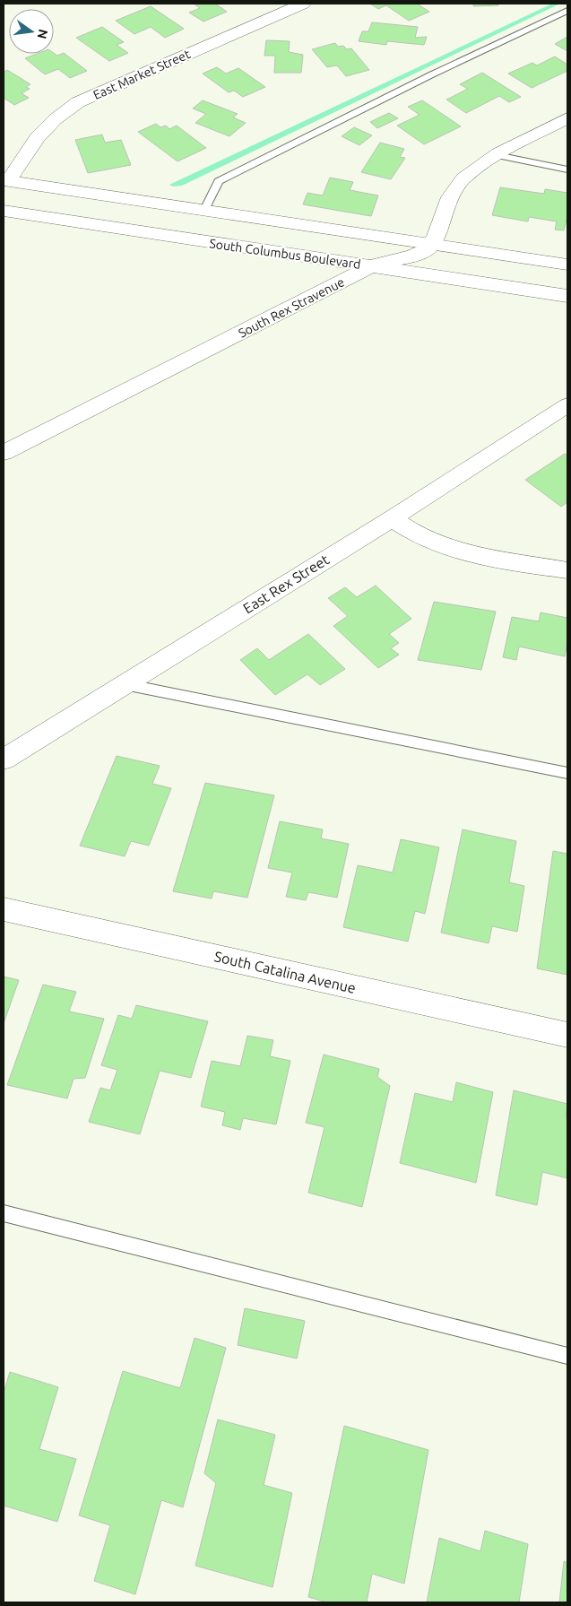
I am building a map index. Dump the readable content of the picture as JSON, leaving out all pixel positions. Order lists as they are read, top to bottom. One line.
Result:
{"streets":{"street":["East Market Street","South Columbus Boulevard","South Rex Stravenue","East Rex Street","South Catalina Avenue"]},"crossings":[["South Columbus Boulevard","South Rex Stravenue"]],"north":"right"}
